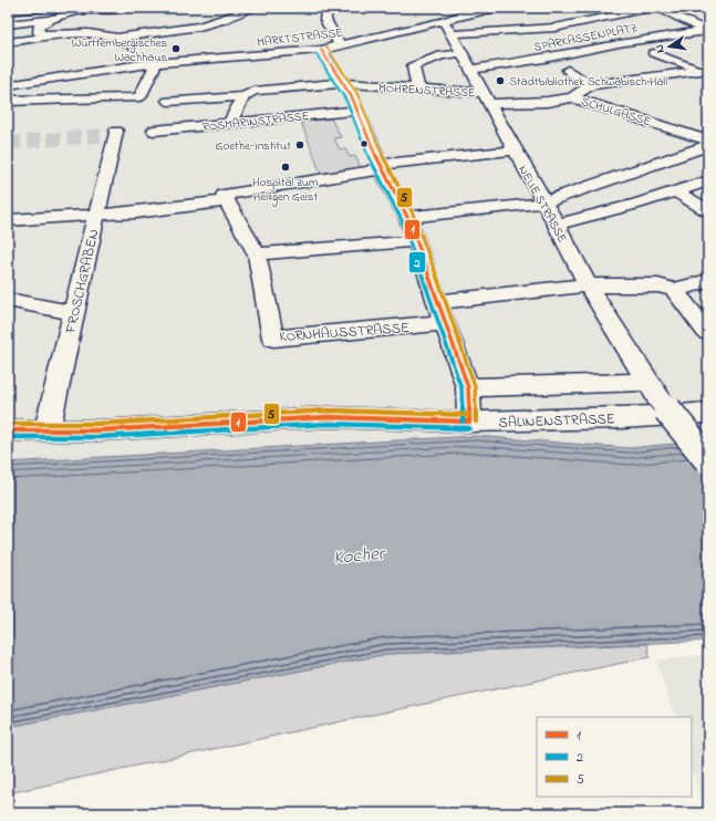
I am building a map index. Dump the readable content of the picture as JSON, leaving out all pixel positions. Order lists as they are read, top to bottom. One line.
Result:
{"streets":{"street":["MARKTSTRASSE","SPARKASSENPLATZ","MOHRENSTRASSE","SCHULGASSE","ROSMARINSTRASSE","NEUE STRASSE","FROSCHGRABEN","KORNHAUSSTRASSE","SALINENSTRASSE"]},"crossings":[["MARKTSTRASSE","NEUE STRASSE"],["SPARKASSENPLATZ","NEUE STRASSE"],["MOHRENSTRASSE","SCHULGASSE"],["MOHRENSTRASSE","NEUE STRASSE"],["FROSCHGRABEN","SALINENSTRASSE"]],"water":["Kocher"],"places":["Württembergisches Wachhaus","Stadtbibliothek Schwäbisch Hall","Goethe-Institut","Hospital zum Heiligen Geist"],"lines":["transit line 5","transit line 1","transit line 2"],"legend":["1","2","5"],"north":"left"}
